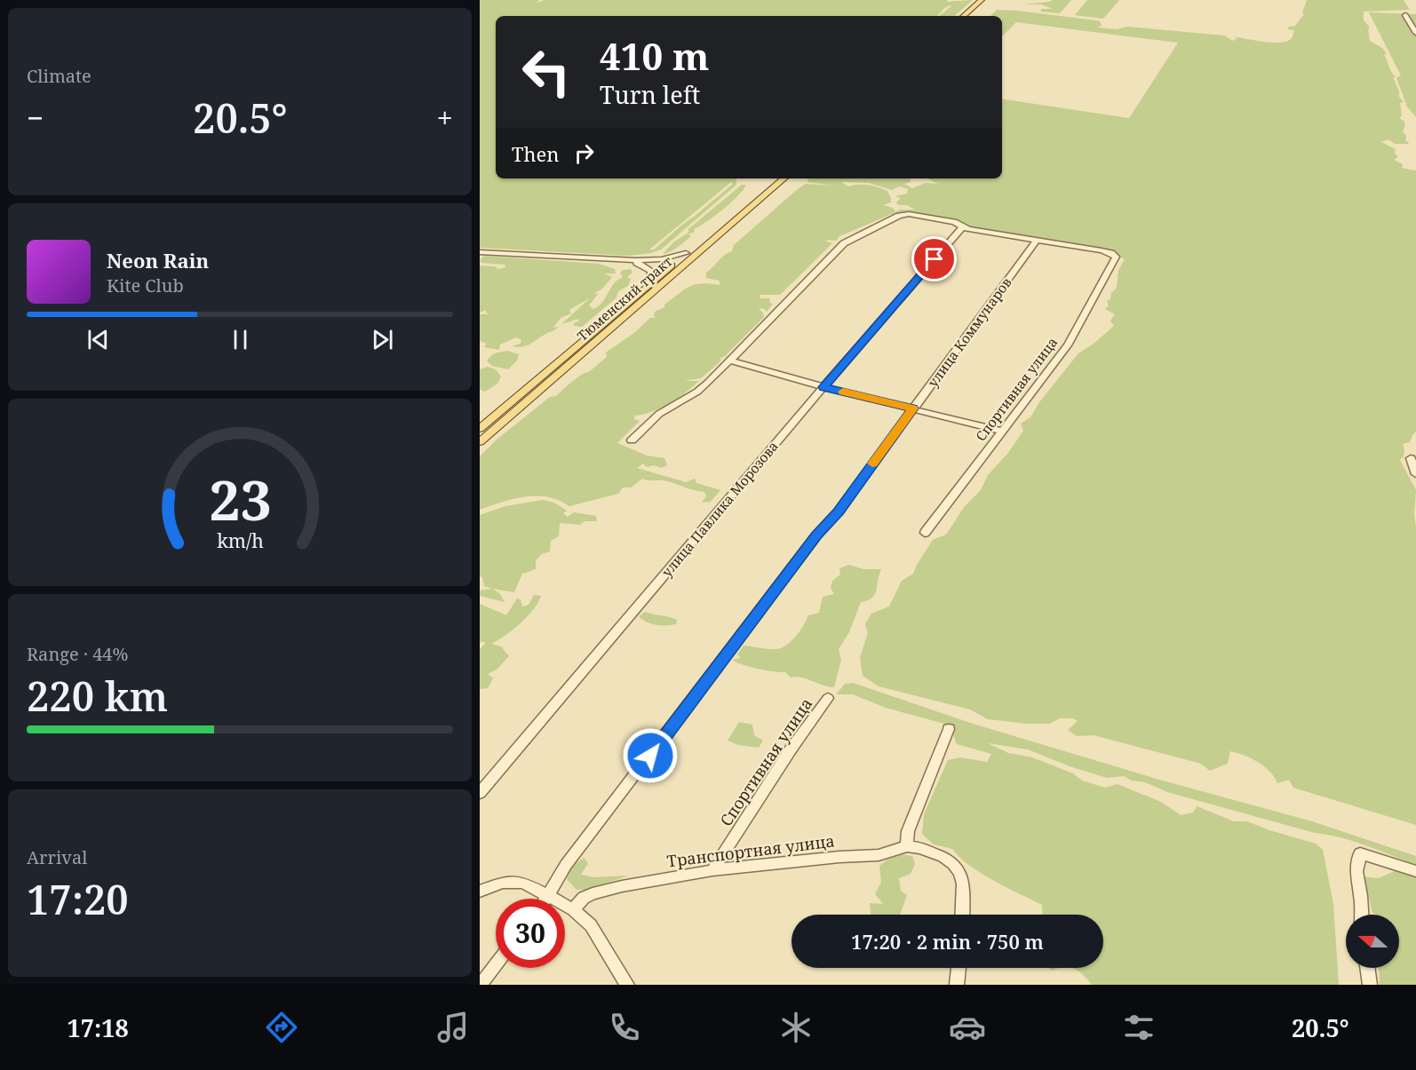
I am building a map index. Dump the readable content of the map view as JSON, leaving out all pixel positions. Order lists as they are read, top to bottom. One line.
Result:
{"streets":{"main road":["Тюменский тракт"],"street":["улица Коммунаров","Спортивная улица","улица Павлика Морозова","Транспортная улица"]},"crossings":[["улица Коммунаров","Спортивная улица"],["Спортивная улица","Транспортная улица"]],"north":"left","page":{"tile":["Climate",["Range · 44%","220 km"],["Arrival","17:20"]],"turn":["410 m","Turn left"],"heat":["−","20.5°","+"],"then":"Then","song":["Neon Rain","Kite Club"],"limit":"30","trip":"17:20 · 2 min · 750 m","tabs":["17:18","20.5°"],"gauge":["23","km/h"]}}
